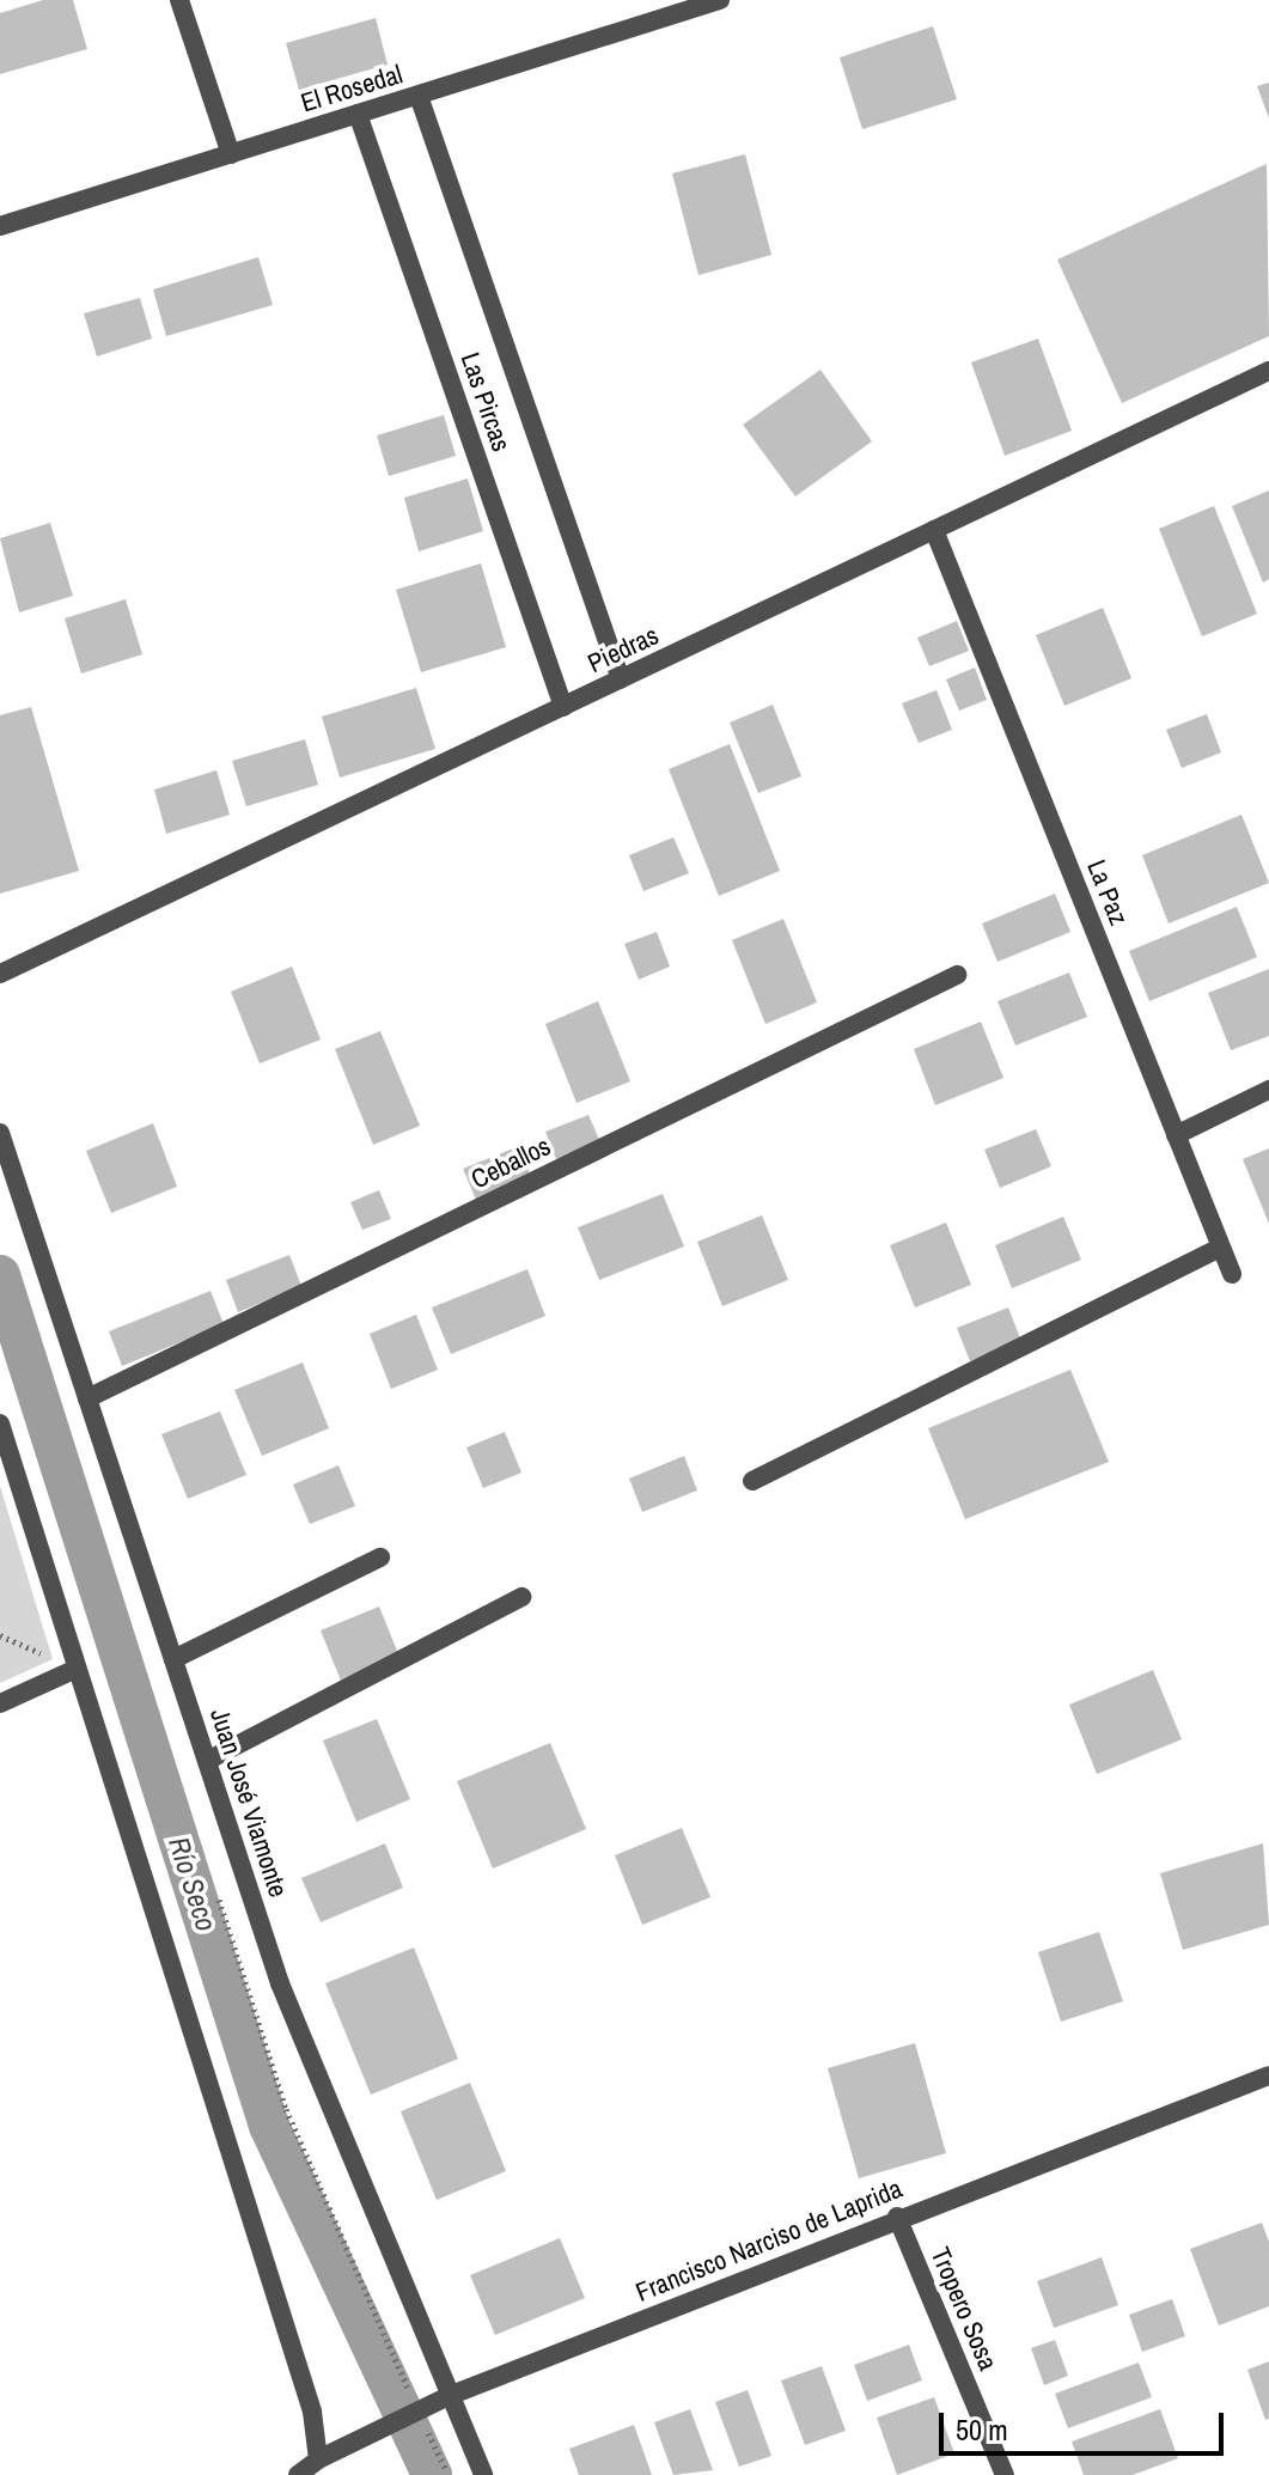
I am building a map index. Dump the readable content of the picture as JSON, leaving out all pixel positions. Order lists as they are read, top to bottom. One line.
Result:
{"streets":{"street":["El Rosedal","Las Pircas","Piedras","La Paz","Ceballos","Juan José Viamonte","Francisco Narciso de Laprida","Tropero Sosa"]},"crossings":[["El Rosedal","Las Pircas"],["Las Pircas","Piedras"],["Piedras","La Paz"],["Ceballos","Juan José Viamonte"],["Juan José Viamonte","Francisco Narciso de Laprida"],["Francisco Narciso de Laprida","Tropero Sosa"]],"water":["Río Seco"],"scale_bar":"50 m"}
